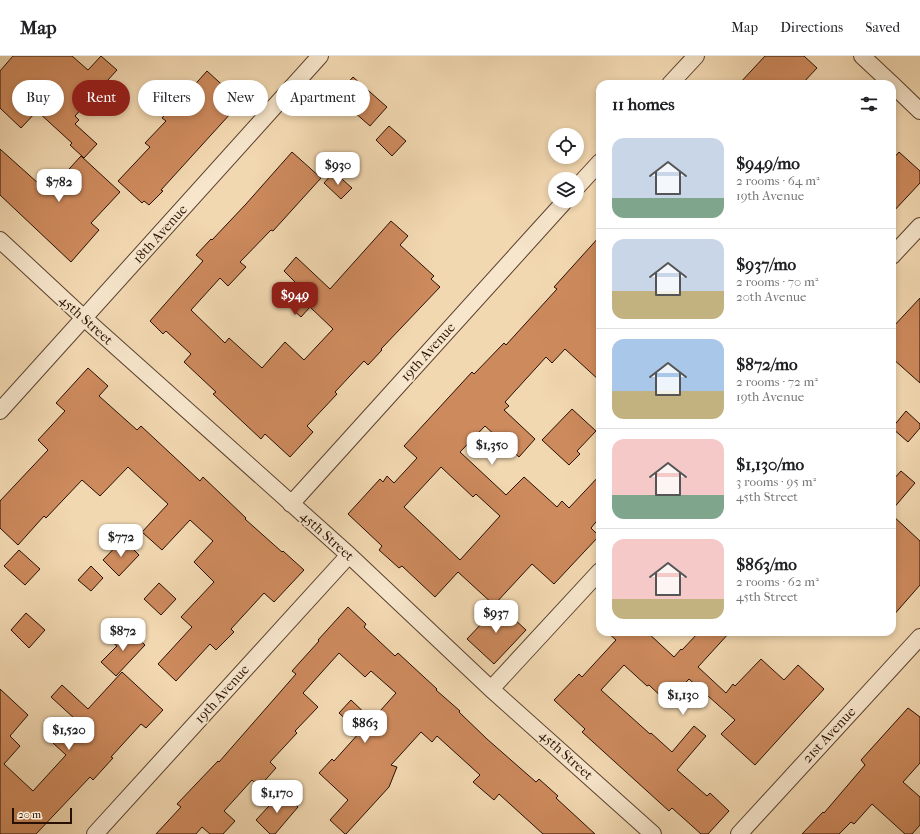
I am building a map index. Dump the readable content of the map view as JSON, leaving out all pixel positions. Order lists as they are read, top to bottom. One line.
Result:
{"streets":{"street":["18th Avenue","45th Street","19th Avenue","21st Avenue"]},"crossings":[["18th Avenue","45th Street"],["45th Street","19th Avenue"]],"scale_bar":"20 m","page":{"header":"Map","nav":["Map","Directions","Saved"],"chip":["Buy","Rent","Filters","New","Apartment"],"heading":"11 homes","list":[{"name":"$949/mo","note":"2 rooms · 64 m² · 19th Avenue"},{"name":"$937/mo","note":"2 rooms · 70 m² · 20th Avenue"},{"name":"$872/mo","note":"2 rooms · 72 m² · 19th Avenue"},{"name":"$1,130/mo","note":"3 rooms · 95 m² · 45th Street"},{"name":"$863/mo","note":"2 rooms · 62 m² · 45th Street"}],"price":["$930","$782","$949","$1,350","$772","$937","$872","$1,130","$863","$1,520","$1,170"],"scale":"20 m"}}
